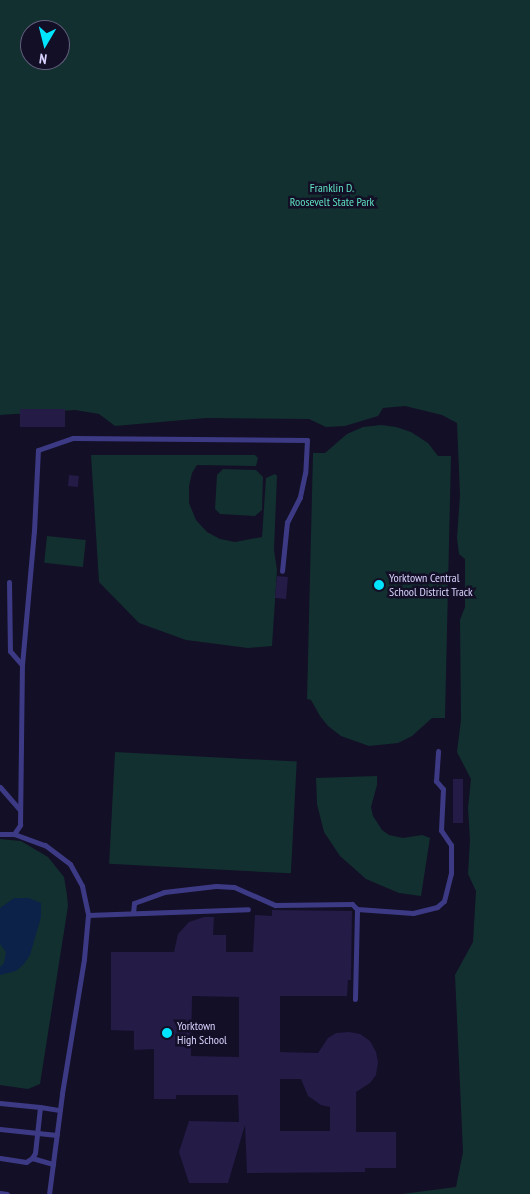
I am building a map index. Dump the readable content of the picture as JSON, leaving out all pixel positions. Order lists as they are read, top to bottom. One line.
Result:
{"parks":["Franklin D. Roosevelt State Park"],"places":["Yorktown Central School District Track","Yorktown High School"],"north":"bottom"}
